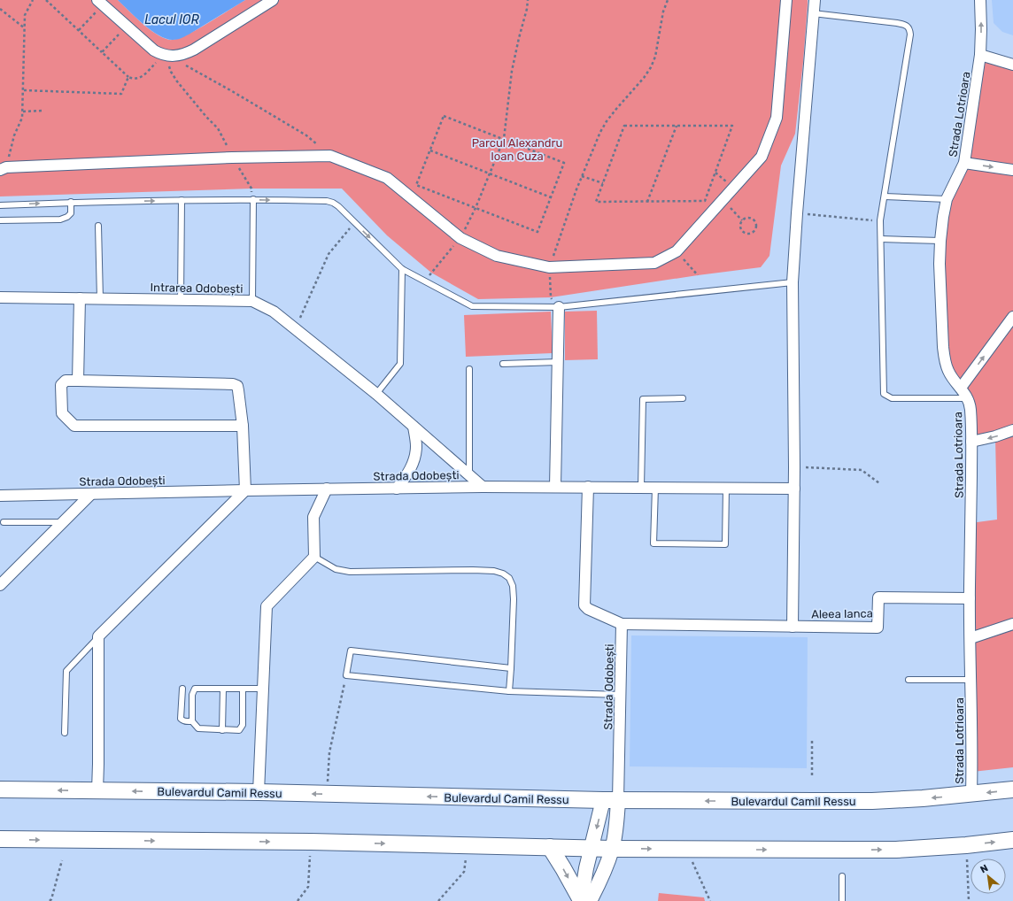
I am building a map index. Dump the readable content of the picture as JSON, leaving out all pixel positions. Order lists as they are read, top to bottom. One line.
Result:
{"streets":{"main road":["Bulevardul Camil Ressu"],"street":["Strada Lotrioara","Intrarea Odobești","Strada Odobești","Aleea Ianca"]},"crossings":[["Strada Lotrioara","Aleea Ianca"],["Strada Lotrioara","Bulevardul Camil Ressu"],["Intrarea Odobești","Strada Odobești"],["Strada Odobești","Aleea Ianca"],["Strada Odobești","Bulevardul Camil Ressu"]],"water":["Lacul IOR"],"parks":["Parcul Alexandru Ioan Cuza"],"north":"top left"}
